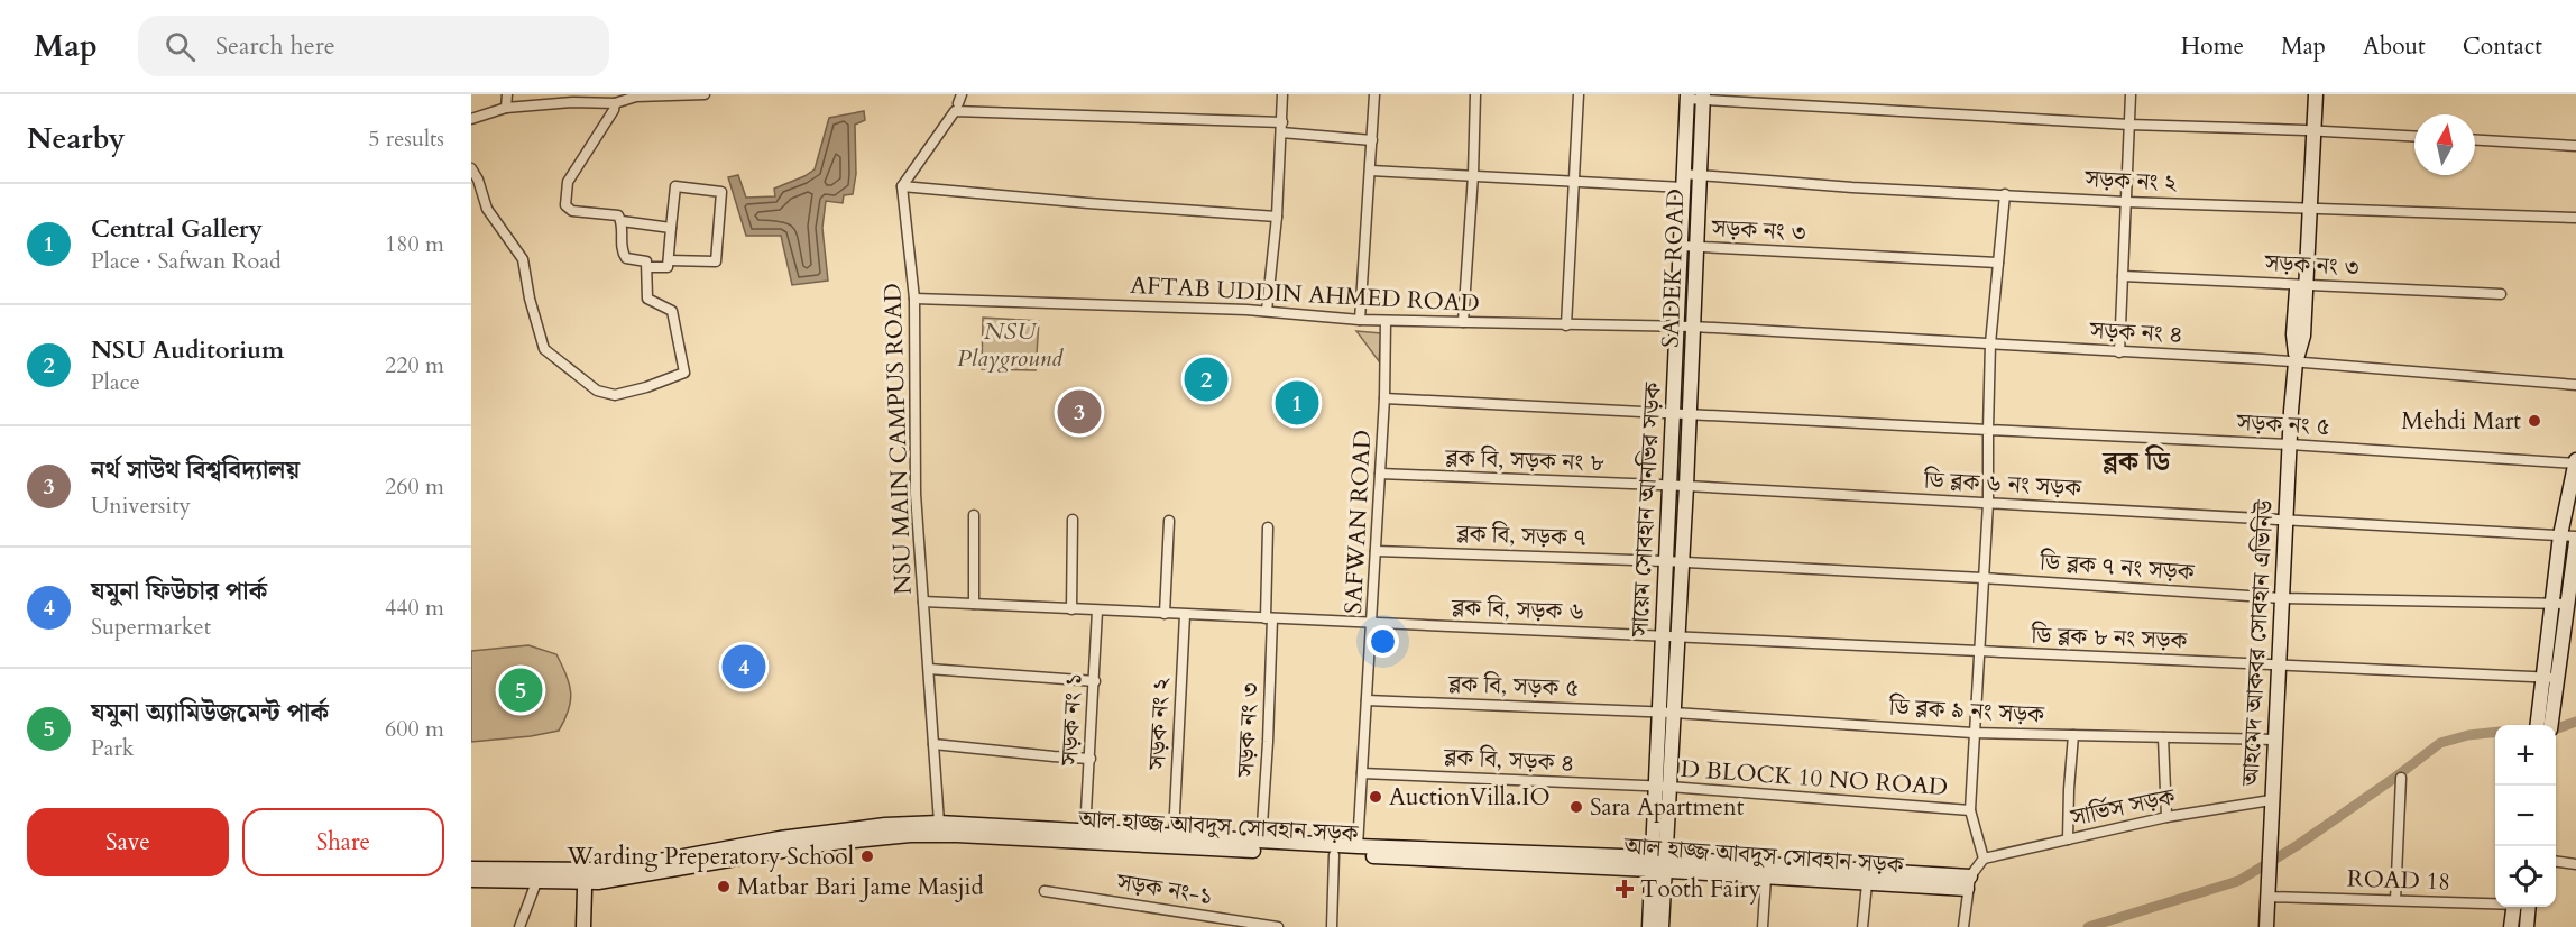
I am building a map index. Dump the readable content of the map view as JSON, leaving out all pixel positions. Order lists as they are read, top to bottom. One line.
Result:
{"streets":{"street":["সড়ক নং ২","সড়ক নং ৩","SADEK ROAD","AFTAB UDDIN AHMED ROAD","সড়ক নং ৪","সড়ক নং ৫","NSU MAIN CAMPUS ROAD","ব্লক বি, সড়ক নং ৮","ডি ব্লক ৬ নং সড়ক","সায়েম সোবহান আনভির সড়ক","SAFWAN ROAD","ব্লক বি, সড়ক ৭","ডি ব্লক ৭ নং সড়ক","ব্লক বি, সড়ক ৬","ডি ব্লক ৮ নং সড়ক","আহমেদ আকবর সোবহান এভিনিউ","ব্লক বি, সড়ক ৫","ডি ব্লক ৯ নং সড়ক","সড়ক নং ১","ব্লক বি, সড়ক ৪","D BLOCK 10 NO ROAD","সার্ভিস সড়ক","আল হাজ্জ আবদুস সোবহান সড়ক","ROAD 18","সড়ক নং-১"]},"crossings":[["সড়ক নং ২","SADEK ROAD"],["সড়ক নং ২","সায়েম সোবহান আনভির সড়ক"],["সড়ক নং ২","ব্লক বি, সড়ক ৬"],["সড়ক নং ২","আহমেদ আকবর সোবহান এভিনিউ"],["সড়ক নং ৩","SADEK ROAD"],["সড়ক নং ৩","সায়েম সোবহান আনভির সড়ক"],["সড়ক নং ৩","ব্লক বি, সড়ক ৬"],["সড়ক নং ৩","আহমেদ আকবর সোবহান এভিনিউ"],["SADEK ROAD","AFTAB UDDIN AHMED ROAD"],["SADEK ROAD","সড়ক নং ৪"],["SADEK ROAD","সড়ক নং ৫"],["SADEK ROAD","ডি ব্লক ৬ নং সড়ক"],["SADEK ROAD","সায়েম সোবহান আনভির সড়ক"],["SADEK ROAD","ডি ব্লক ৭ নং সড়ক"],["SADEK ROAD","ডি ব্লক ৮ নং সড়ক"],["SADEK ROAD","ডি ব্লক ৯ নং সড়ক"],["SADEK ROAD","D BLOCK 10 NO ROAD"],["SADEK ROAD","আল হাজ্জ আবদুস সোবহান সড়ক"],["AFTAB UDDIN AHMED ROAD","সড়ক নং ৪"],["AFTAB UDDIN AHMED ROAD","NSU MAIN CAMPUS ROAD"],["AFTAB UDDIN AHMED ROAD","সায়েম সোবহান আনভির সড়ক"],["AFTAB UDDIN AHMED ROAD","SAFWAN ROAD"],["সড়ক নং ৪","আহমেদ আকবর সোবহান এভিনিউ"],["সড়ক নং ৫","সায়েম সোবহান আনভির সড়ক"],["সড়ক নং ৫","SAFWAN ROAD"],["সড়ক নং ৫","আহমেদ আকবর সোবহান এভিনিউ"],["NSU MAIN CAMPUS ROAD","ব্লক বি, সড়ক ৬"],["ব্লক বি, সড়ক নং ৮","ডি ব্লক ৬ নং সড়ক"],["ব্লক বি, সড়ক নং ৮","সায়েম সোবহান আনভির সড়ক"],["ব্লক বি, সড়ক নং ৮","SAFWAN ROAD"],["ডি ব্লক ৬ নং সড়ক","সায়েম সোবহান আনভির সড়ক"],["ডি ব্লক ৬ নং সড়ক","আহমেদ আকবর সোবহান এভিনিউ"],["সায়েম সোবহান আনভির সড়ক","ব্লক বি, সড়ক ৭"],["সায়েম সোবহান আনভির সড়ক","ডি ব্লক ৭ নং সড়ক"],["সায়েম সোবহান আনভির সড়ক","ব্লক বি, সড়ক ৬"],["সায়েম সোবহান আনভির সড়ক","ডি ব্লক ৮ নং সড়ক"],["সায়েম সোবহান আনভির সড়ক","ব্লক বি, সড়ক ৫"],["সায়েম সোবহান আনভির সড়ক","ডি ব্লক ৯ নং সড়ক"],["সায়েম সোবহান আনভির সড়ক","ব্লক বি, সড়ক ৪"],["সায়েম সোবহান আনভির সড়ক","D BLOCK 10 NO ROAD"],["সায়েম সোবহান আনভির সড়ক","আল হাজ্জ আবদুস সোবহান সড়ক"],["SAFWAN ROAD","ব্লক বি, সড়ক ৭"],["SAFWAN ROAD","ব্লক বি, সড়ক ৬"],["SAFWAN ROAD","ব্লক বি, সড়ক ৫"],["SAFWAN ROAD","ব্লক বি, সড়ক ৪"],["ব্লক বি, সড়ক ৭","ডি ব্লক ৭ নং সড়ক"],["ডি ব্লক ৭ নং সড়ক","আহমেদ আকবর সোবহান এভিনিউ"],["ব্লক বি, সড়ক ৬","ডি ব্লক ৮ নং সড়ক"],["ব্লক বি, সড়ক ৬","সড়ক নং ১"],["ডি ব্লক ৮ নং সড়ক","আহমেদ আকবর সোবহান এভিনিউ"],["আহমেদ আকবর সোবহান এভিনিউ","ডি ব্লক ৯ নং সড়ক"],["আহমেদ আকবর সোবহান এভিনিউ","সার্ভিস সড়ক"],["আহমেদ আকবর সোবহান এভিনিউ","ROAD 18"],["ব্লক বি, সড়ক ৫","ডি ব্লক ৯ নং সড়ক"],["ব্লক বি, সড়ক ৪","D BLOCK 10 NO ROAD"]],"districts":["ব্লক ডি"],"parks":["NSU Playground"],"places":{"other":["Mehdi Mart","AuctionVilla.IO","Sara Apartment","Warding Preperatory School","Matbar Bari Jame Masjid"],"health":["Tooth Fairy"]},"north":"top","page":{"header":"Map","search":"Search here","nav":["Home","Map","About","Contact"],"heading":["Nearby","5 results"],"list":[{"mark":"1","name":"Central Gallery","note":"Place · Safwan Road","value":"180 m"},{"mark":"2","name":"NSU Auditorium","note":"Place","value":"220 m"},{"mark":"3","name":"নর্থ সাউথ বিশ্ববিদ্যালয়","note":"University","value":"260 m"},{"mark":"4","name":"যমুনা ফিউচার পার্ক","note":"Supermarket","value":"440 m"},{"mark":"5","name":"যমুনা অ্যামিউজমেন্ট পার্ক","note":"Park","value":"600 m"}],"pins":["2","1","3","4","5"],"map_buttons":["+","−"],"buttons":["Save","Share"]}}
